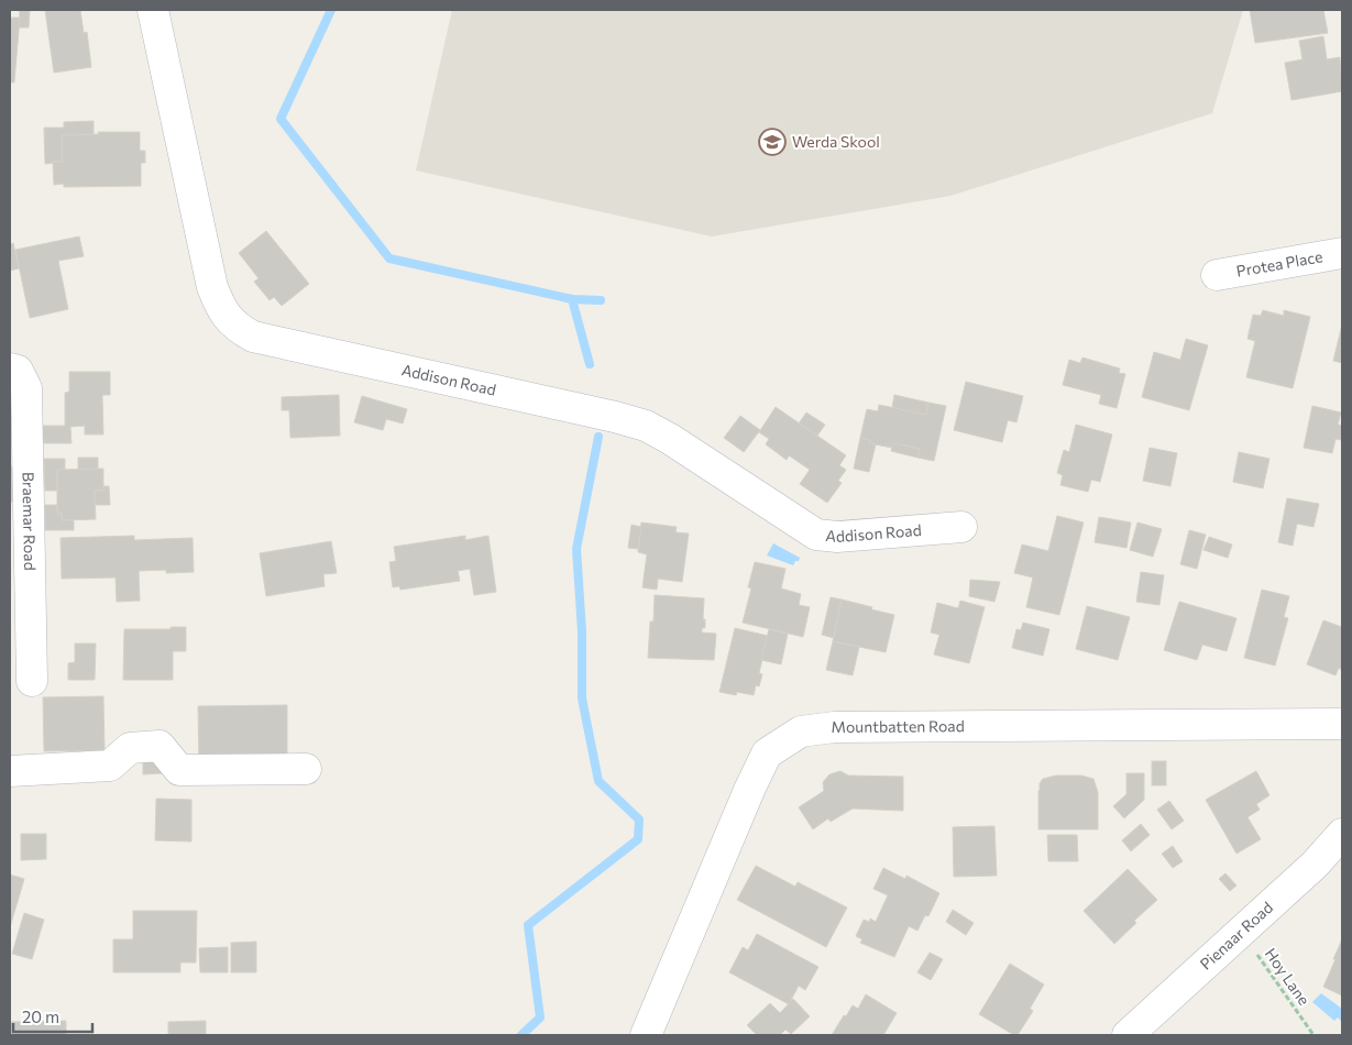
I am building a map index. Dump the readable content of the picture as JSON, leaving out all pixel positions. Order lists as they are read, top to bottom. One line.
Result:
{"streets":{"street":["Protea Place","Addison Road","Braemar Road","Mountbatten Road","Pienaar Road"],"path":["Hoy Lane"]},"crossings":[["Pienaar Road","Hoy Lane"]],"places":{"school or university":["Werda Skool"]},"scale_bar":"20 m"}
